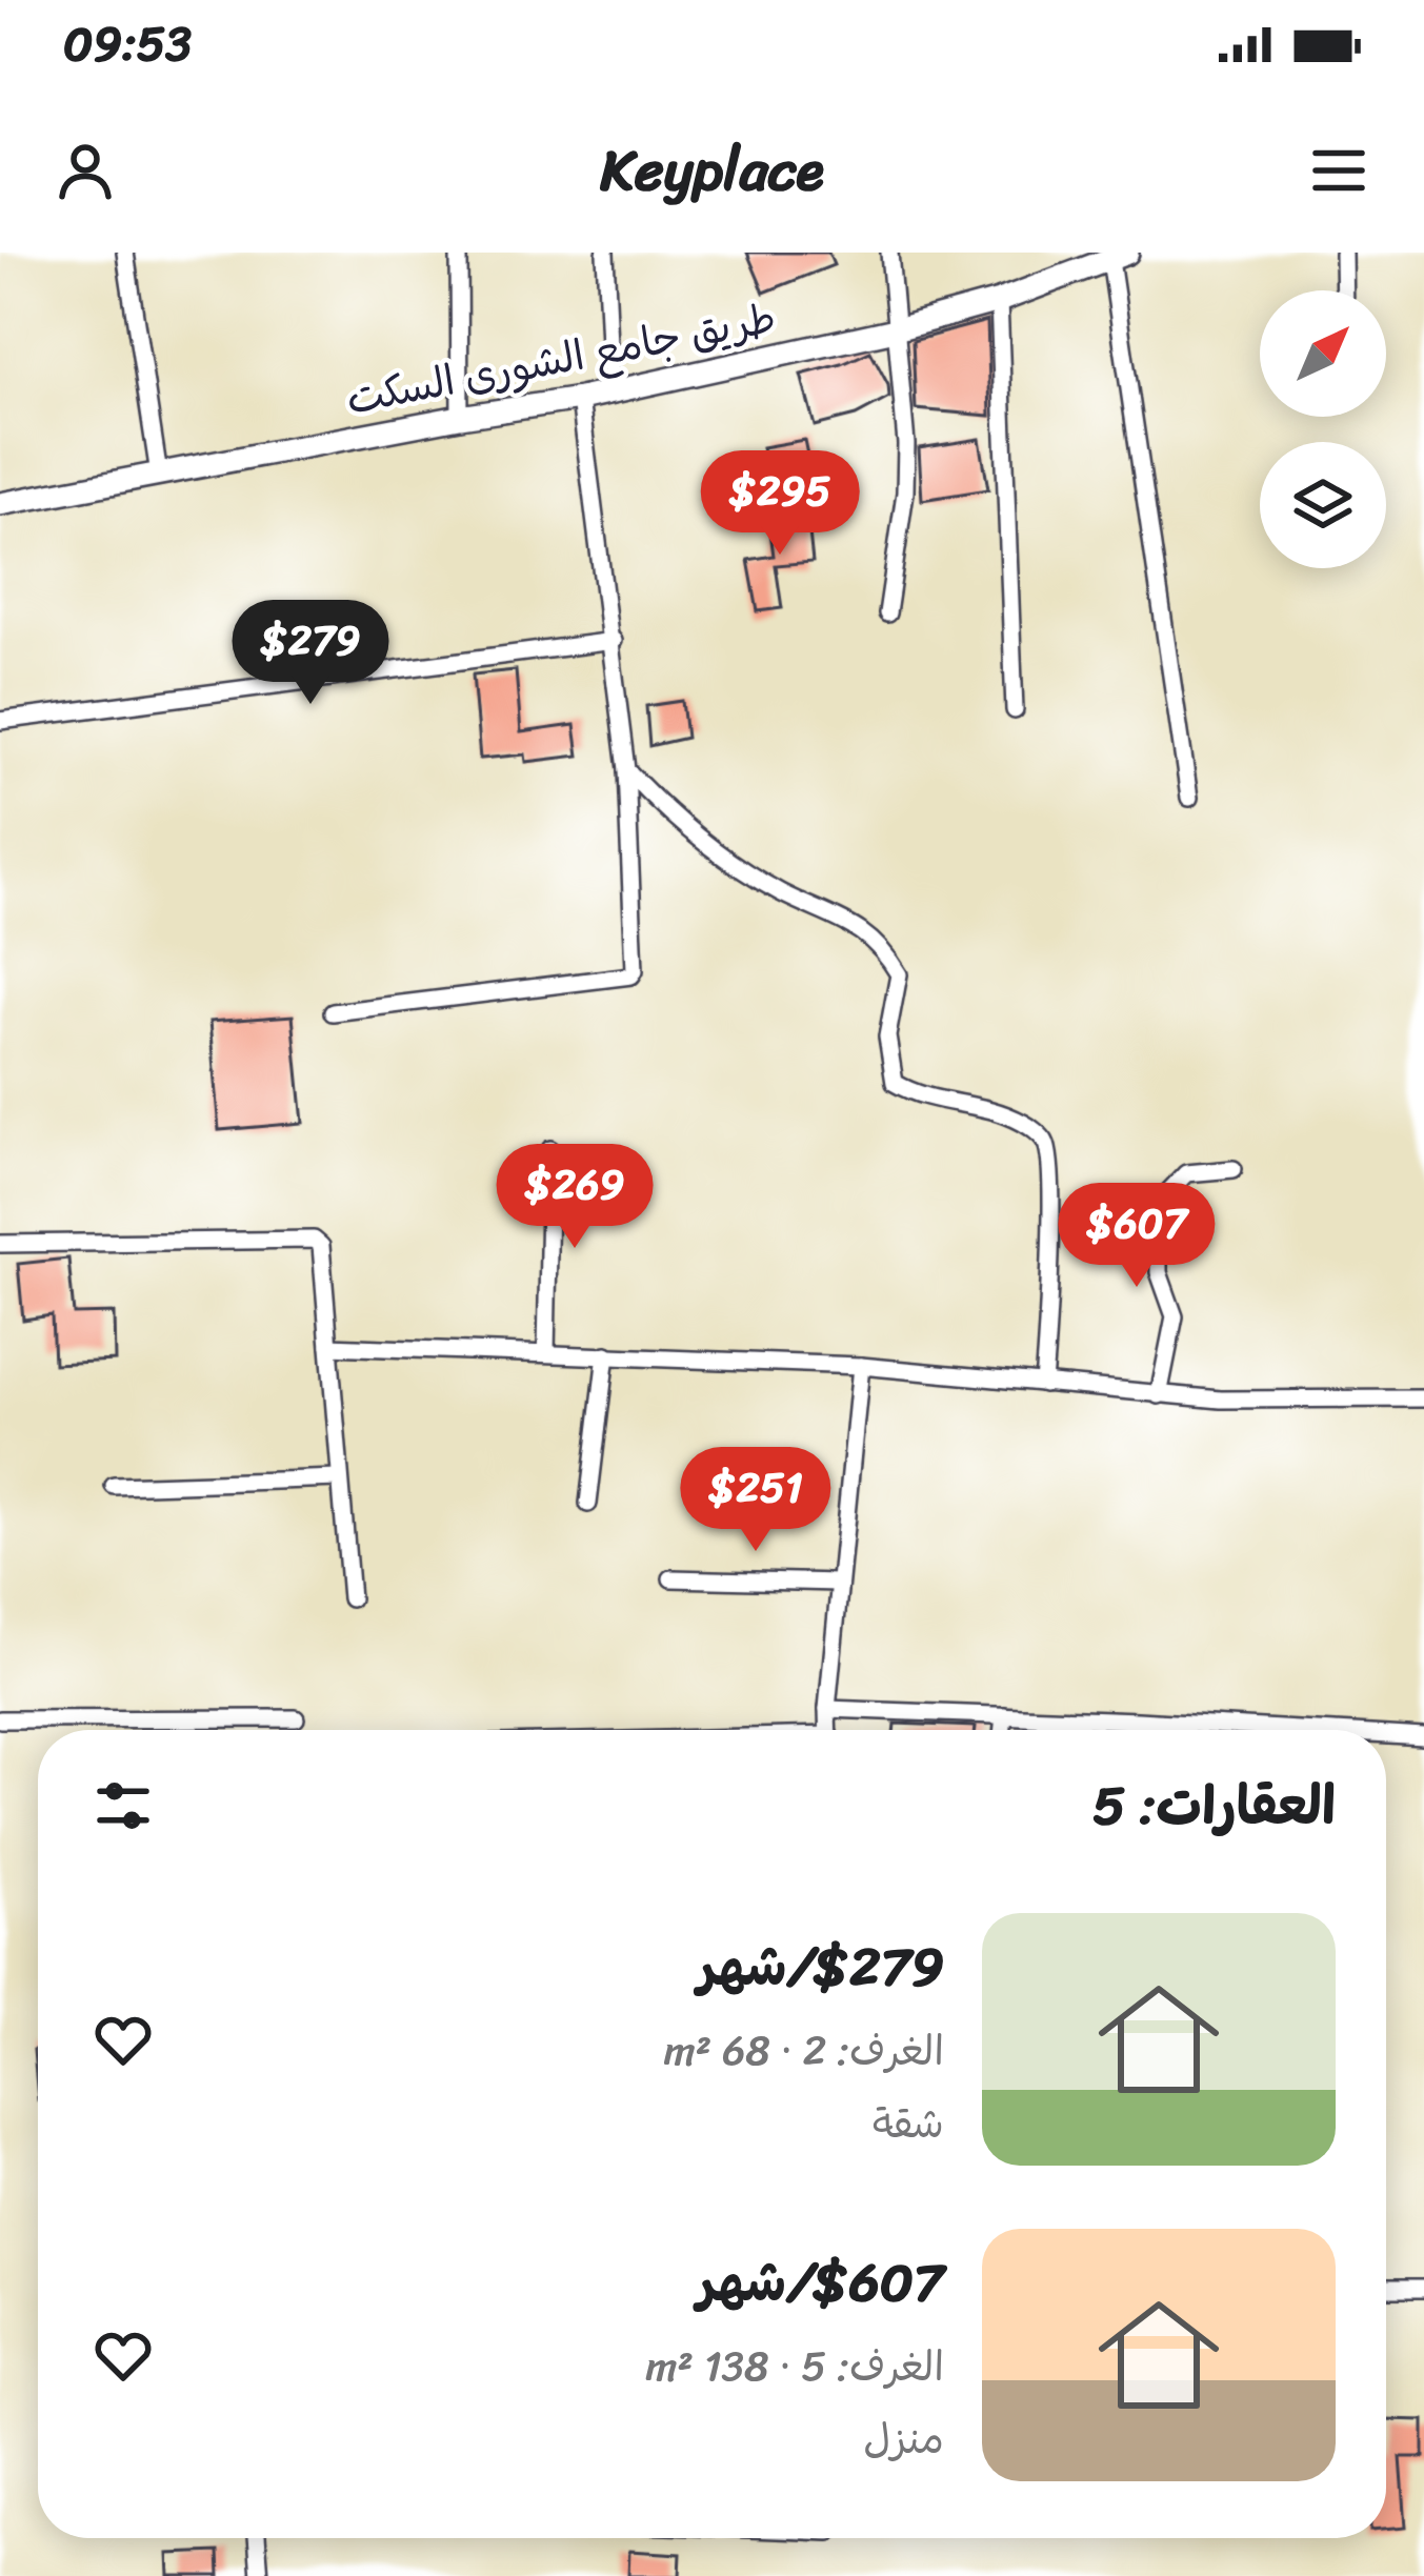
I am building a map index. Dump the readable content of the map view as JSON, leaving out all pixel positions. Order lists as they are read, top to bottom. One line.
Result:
{"streets":{"main road":["طريق جامع الشورى السكت"]},"north":"top right","page":{"status":"09:53","header":"Keyplace","price":["$295","$279","$269","$607","$251"],"heading":"العقارات: 5","list":[{"name":"$279/شهر","note":"الغرف: 2 · 68 m² · شقة"},{"name":"$607/شهر","note":"الغرف: 5 · 138 m² · منزل"}]}}
